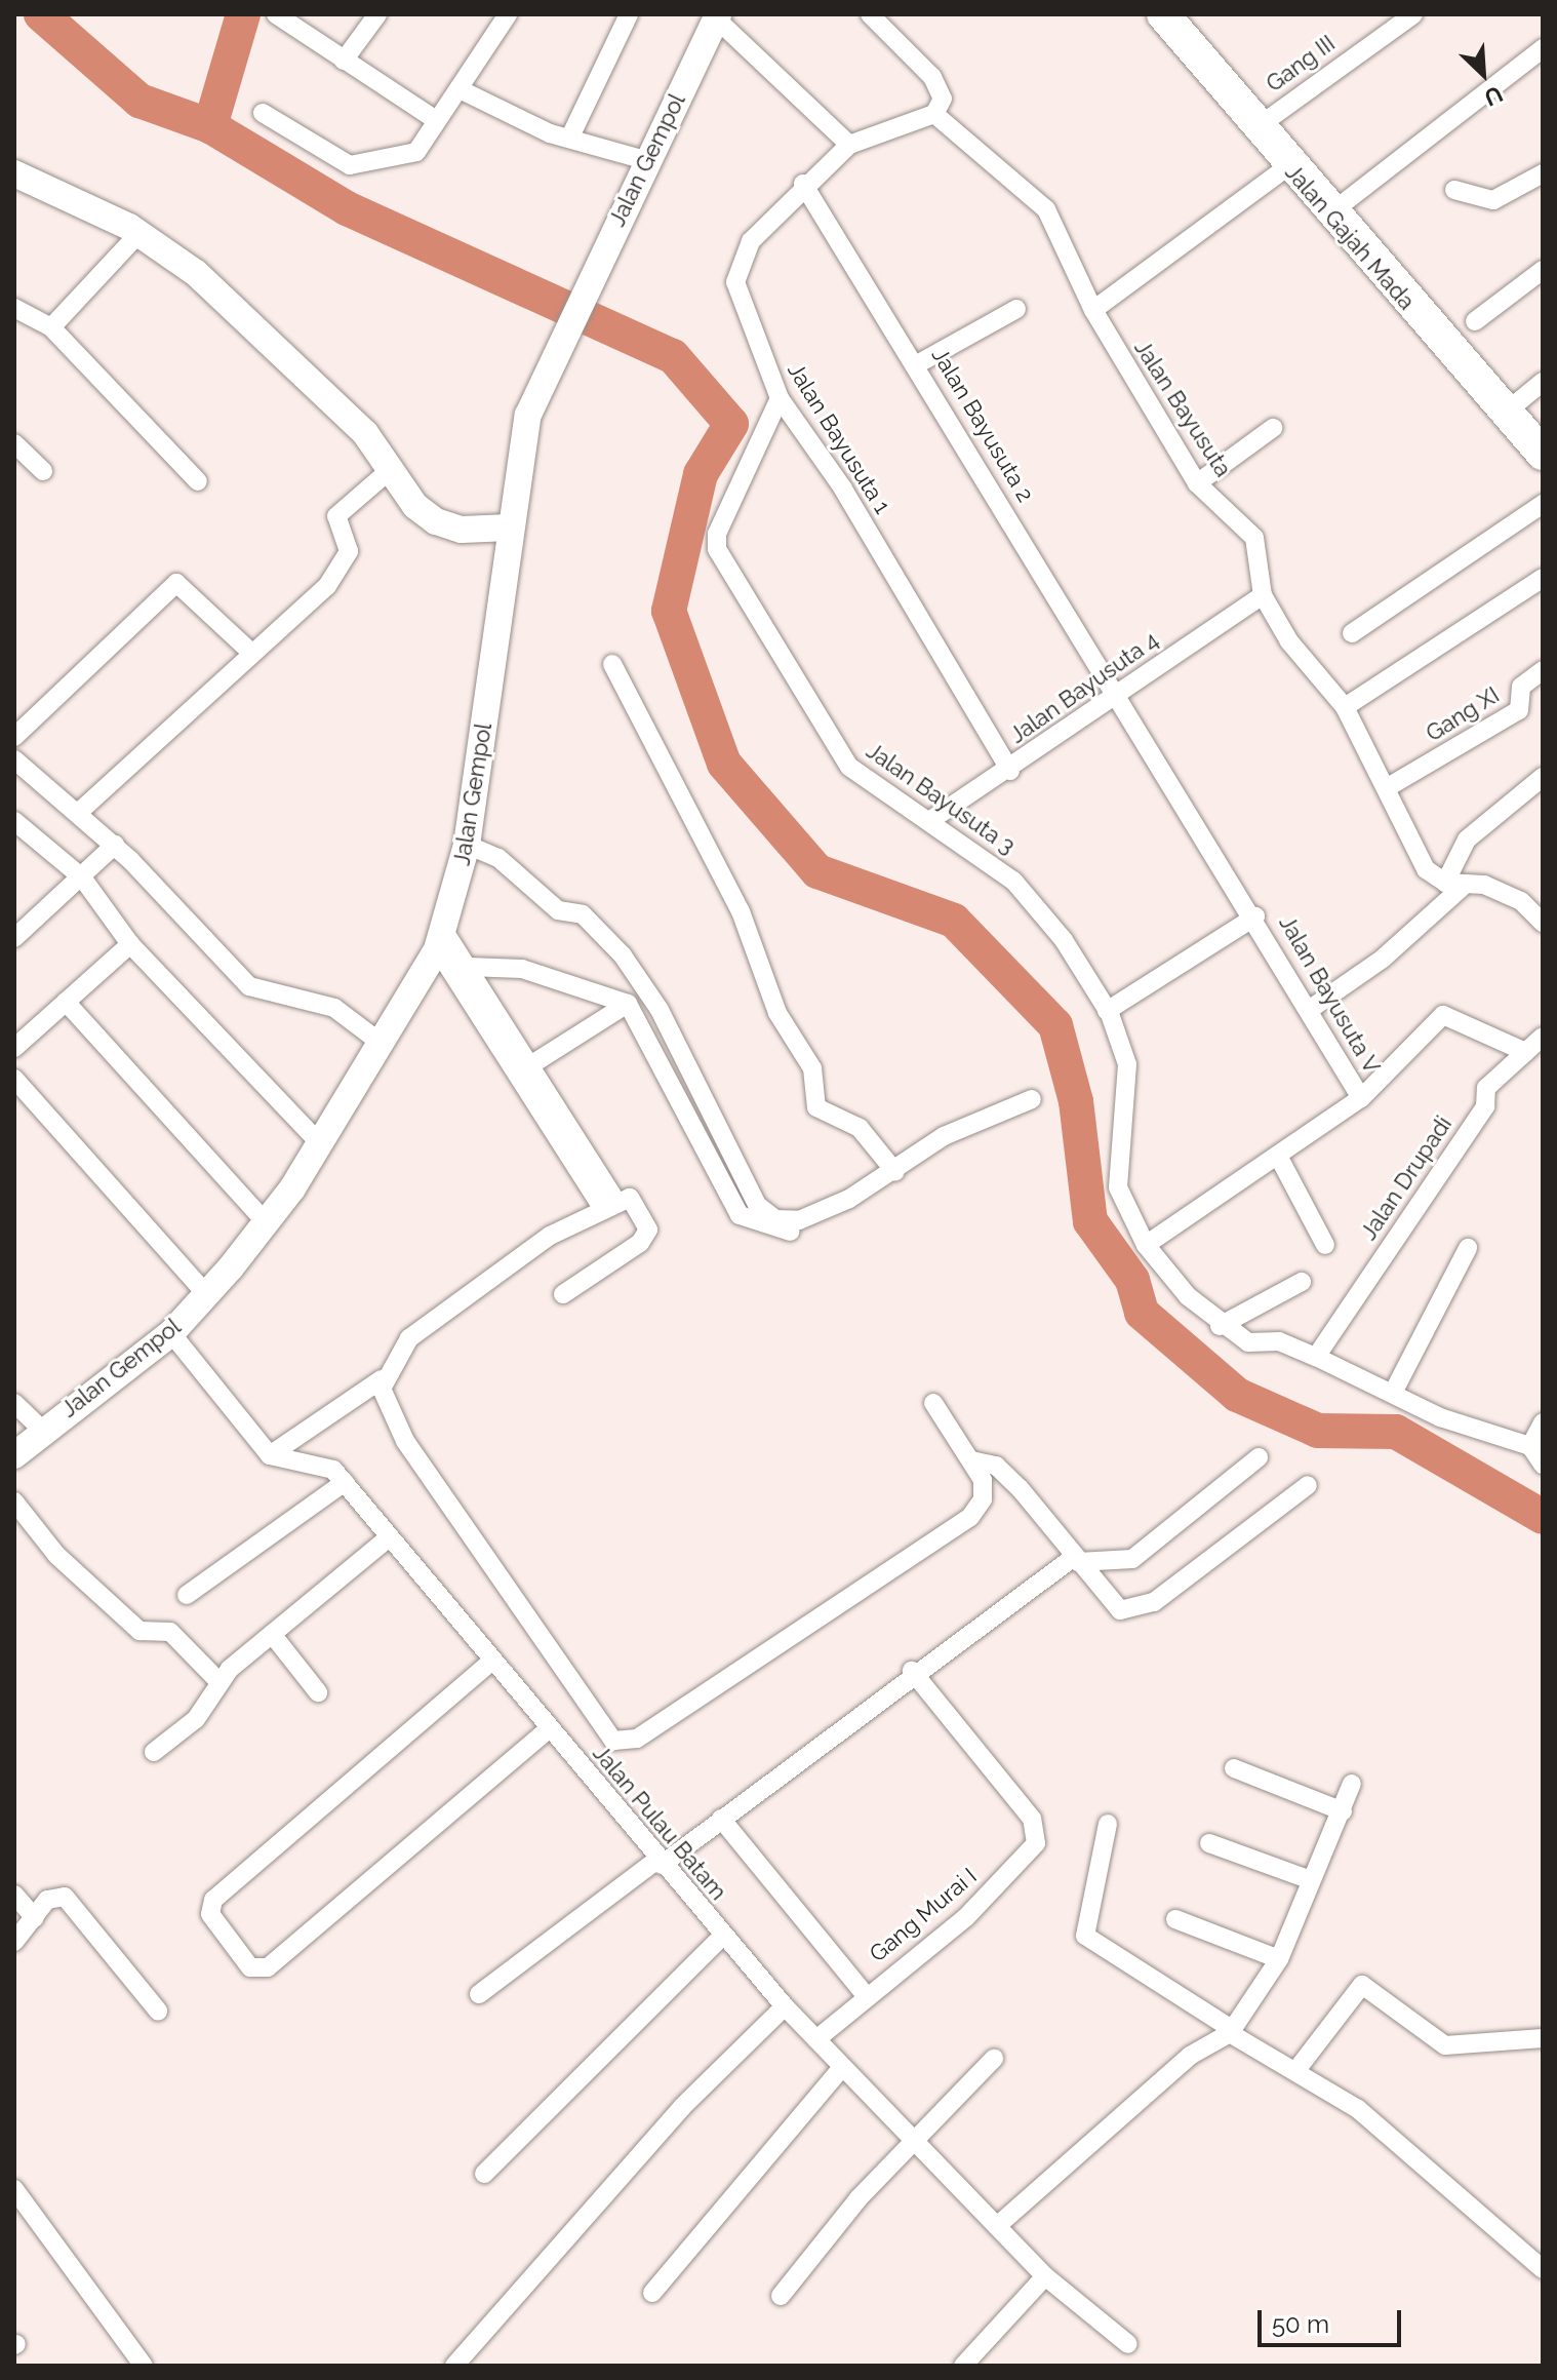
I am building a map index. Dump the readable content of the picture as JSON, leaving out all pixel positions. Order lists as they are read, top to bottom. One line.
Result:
{"streets":{"highway":["Jalan Gajah Mada"],"main road":["Jalan Gempol"],"street":["Gang III","Jalan Bayusuta","Jalan Bayusuta 2","Jalan Bayusuta 1","Jalan Bayusuta 4","Gang XI","Jalan Bayusuta 3","Jalan Bayusuta V","Jalan Drupadi","Jalan Pulau Batam","Gang Murai I"]},"crossings":[["Gang III","Jalan Gajah Mada"],["Jalan Bayusuta","Jalan Bayusuta 4"],["Jalan Bayusuta","Gang XI"],["Jalan Bayusuta 2","Jalan Bayusuta 1"],["Jalan Bayusuta 2","Jalan Bayusuta 4"],["Jalan Bayusuta 2","Jalan Bayusuta V"],["Jalan Bayusuta 1","Jalan Bayusuta 4"],["Jalan Bayusuta 1","Jalan Bayusuta 3"],["Jalan Bayusuta 4","Jalan Bayusuta 3"],["Jalan Bayusuta 4","Jalan Bayusuta V"],["Jalan Bayusuta 3","Jalan Bayusuta V"],["Jalan Pulau Batam","Gang Murai I"]],"scale_bar":"50 m","north":"bottom right"}
